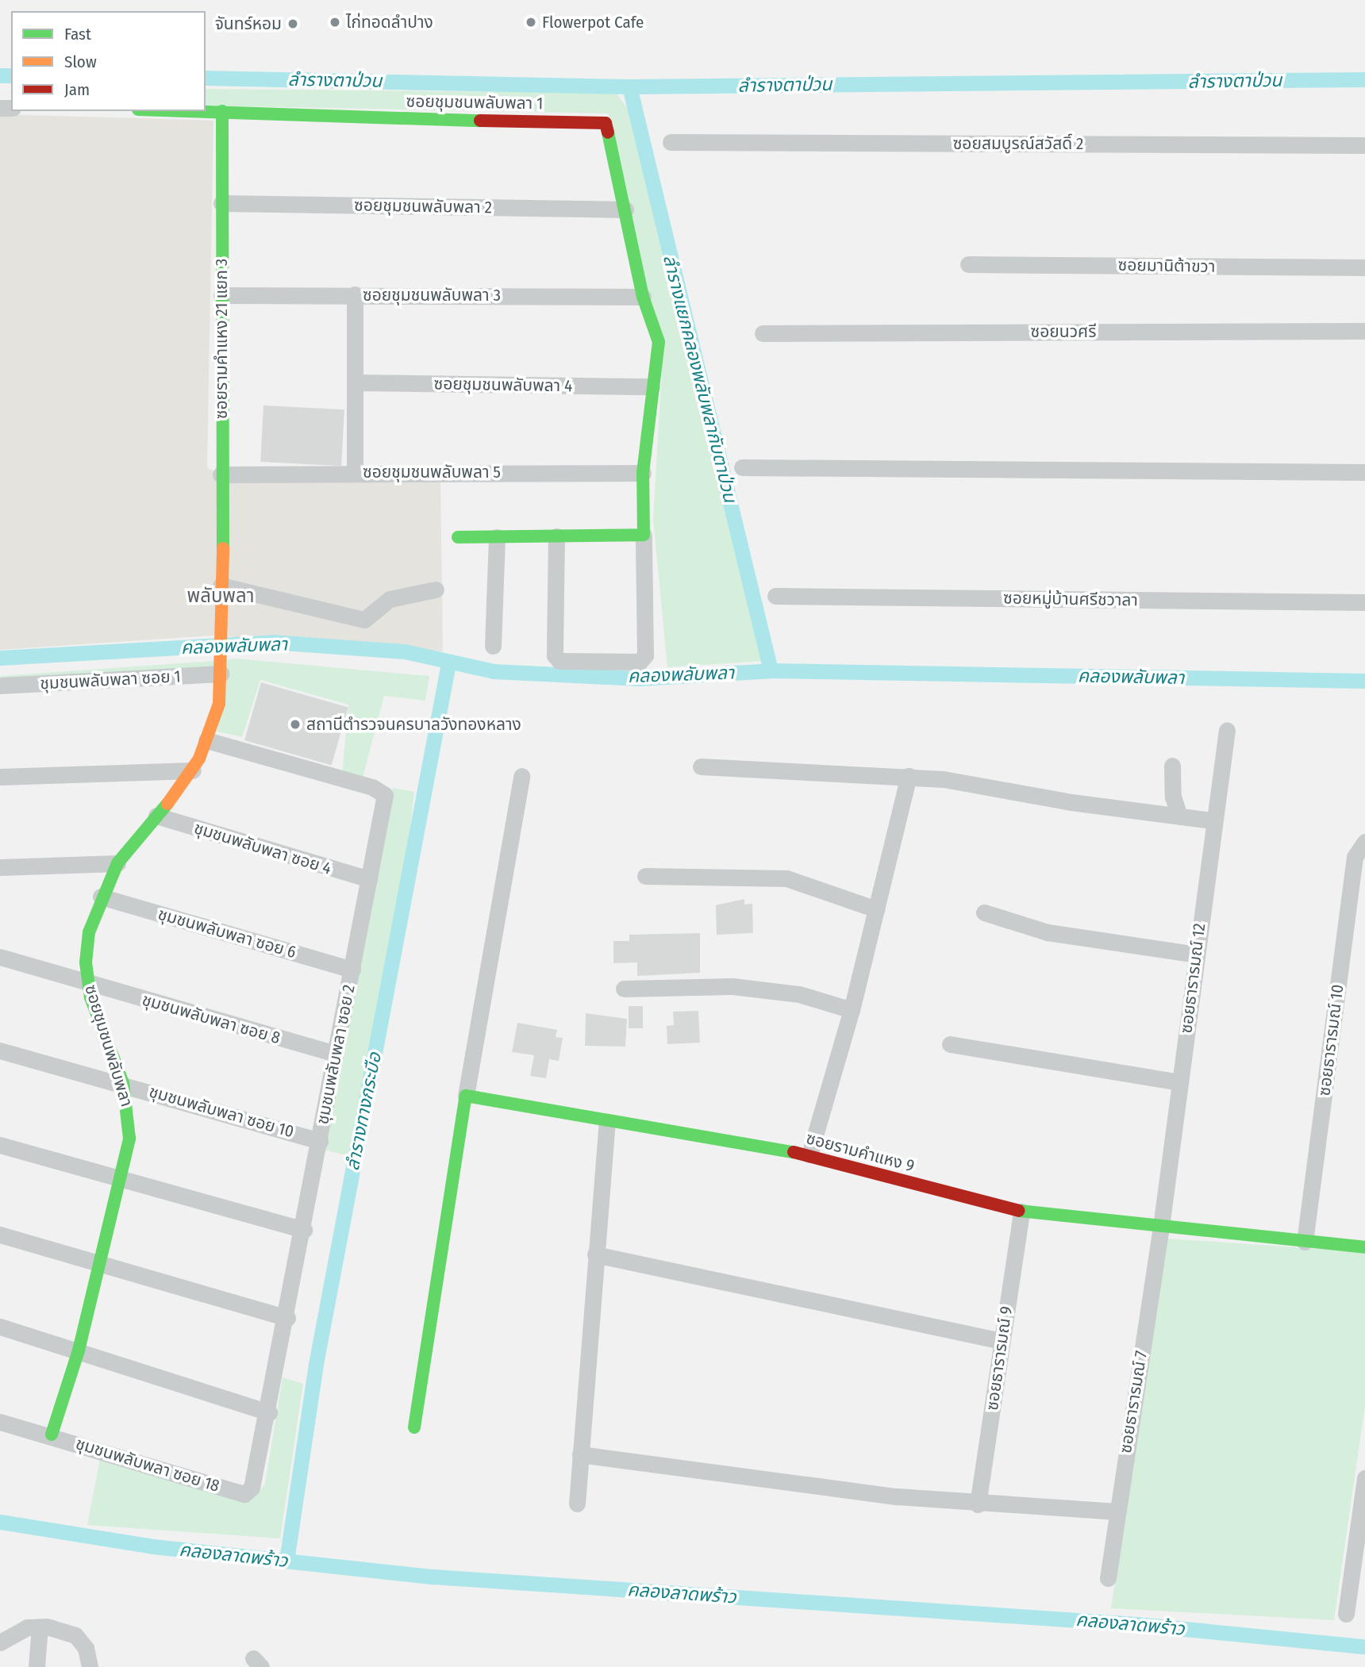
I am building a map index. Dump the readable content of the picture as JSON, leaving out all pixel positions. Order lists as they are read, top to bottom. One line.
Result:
{"streets":{"street":["ซอยชุมชนพลับพลา 1","ซอยสมบูรณ์สวัสดิ์ 2","ซอยชุมชนพลับพลา 2","ซอยมานิต้าขวา","ซอยชุมชนพลับพลา 3","ซอยนวศรี","ซอยรามคำแหง 21 แยก 3","ซอยชุมชนพลับพลา 4","ซอยชุมชนพลับพลา 5","ซอยหมู่บ้านศรีชวาลา","ชุมชนพลับพลา ซอย 1","ชุมชนพลับพลา ซอย 4","ชุมชนพลับพลา ซอย 6","ซอยธารารมณ์ 12","ชุมชนพลับพลา ซอย 8","ซอยธารารมณ์ 10","ซอยชุมชนพลับพลา","ชุมชนพลับพลา ซอย 2","ชุมชนพลับพลา ซอย 10","ซอยรามคำแหง 9","ซอยธารารมณ์ 9","ซอยธารารมณ์ 7","ชุมชนพลับพลา ซอย 18"]},"crossings":[["ซอยชุมชนพลับพลา 1","ซอยชุมชนพลับพลา 2"],["ซอยชุมชนพลับพลา 1","ซอยรามคำแหง 21 แยก 3"],["ซอยชุมชนพลับพลา 2","ซอยรามคำแหง 21 แยก 3"],["ซอยชุมชนพลับพลา 3","ซอยรามคำแหง 21 แยก 3"],["ซอยรามคำแหง 21 แยก 3","ซอยชุมชนพลับพลา 5"],["ซอยรามคำแหง 21 แยก 3","ซอยชุมชนพลับพลา"],["ชุมชนพลับพลา ซอย 1","ซอยชุมชนพลับพลา"],["ชุมชนพลับพลา ซอย 4","ซอยชุมชนพลับพลา"],["ชุมชนพลับพลา ซอย 4","ชุมชนพลับพลา ซอย 2"],["ชุมชนพลับพลา ซอย 6","ซอยชุมชนพลับพลา"],["ชุมชนพลับพลา ซอย 6","ชุมชนพลับพลา ซอย 2"],["ซอยธารารมณ์ 12","ซอยรามคำแหง 9"],["ซอยธารารมณ์ 12","ซอยธารารมณ์ 7"],["ชุมชนพลับพลา ซอย 8","ซอยชุมชนพลับพลา"],["ชุมชนพลับพลา ซอย 8","ชุมชนพลับพลา ซอย 2"],["ซอยธารารมณ์ 10","ซอยรามคำแหง 9"],["ซอยชุมชนพลับพลา","ชุมชนพลับพลา ซอย 2"],["ซอยชุมชนพลับพลา","ชุมชนพลับพลา ซอย 10"],["ซอยชุมชนพลับพลา","ชุมชนพลับพลา ซอย 18"],["ชุมชนพลับพลา ซอย 2","ชุมชนพลับพลา ซอย 10"],["ชุมชนพลับพลา ซอย 2","ชุมชนพลับพลา ซอย 18"],["ซอยรามคำแหง 9","ซอยธารารมณ์ 9"],["ซอยรามคำแหง 9","ซอยธารารมณ์ 7"]],"districts":["พลับพลา"],"water":["ลำรางตาป่วน","ลำรางแยกคลองพลับพลากับตาป่วน","คลองพลับพลา","ลำรางทางกระบือ","คลองลาดพร้าว"],"places":["ไก่ทอดลำปาง","Flowerpot Cafe","จันทร์หอม","สถานีตำรวจนครบาลวังทองหลาง"],"legend":["Fast","Slow","Jam"]}
